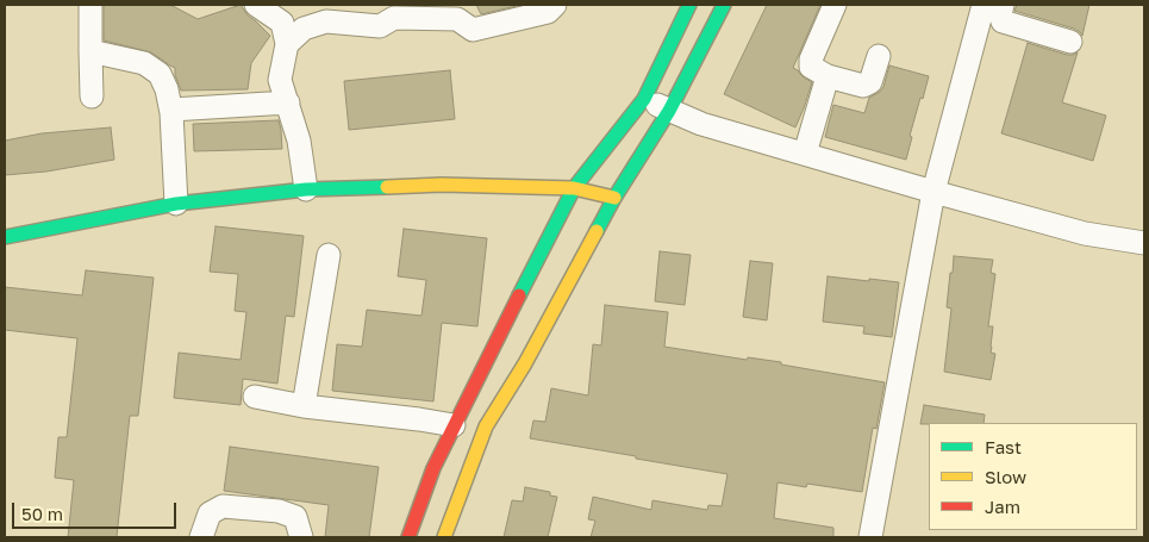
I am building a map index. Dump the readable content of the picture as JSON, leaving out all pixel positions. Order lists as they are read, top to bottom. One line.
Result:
{"legend":["Fast","Slow","Jam"],"scale_bar":"50 m"}
